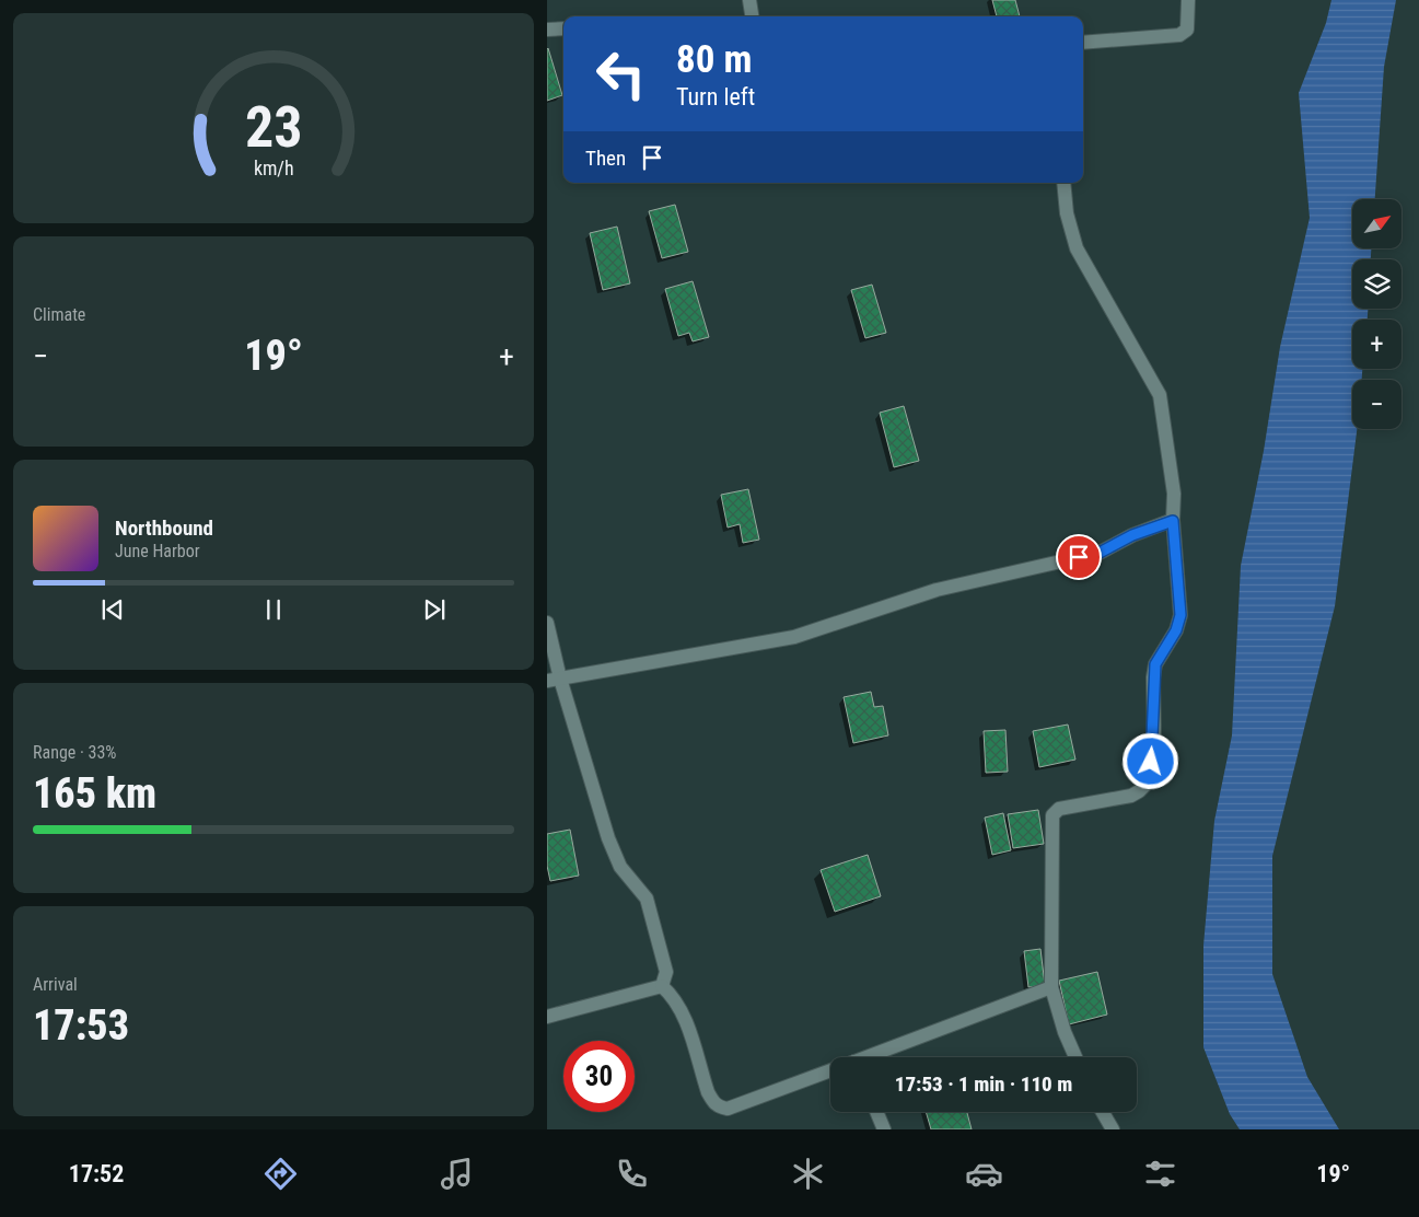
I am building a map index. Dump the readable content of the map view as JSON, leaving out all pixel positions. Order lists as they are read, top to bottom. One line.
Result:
{"north":"top right","page":{"turn":["80 m","Turn left"],"then":"Then","map_buttons":["+","−"],"tile":["Climate",["Range · 33%","165 km"],["Arrival","17:53"]],"heat":["−","19°","+"],"song":["Northbound","June Harbor"],"limit":"30","trip":"17:53 · 1 min · 110 m","tabs":["17:52","19°"],"gauge":["23","km/h"]}}
